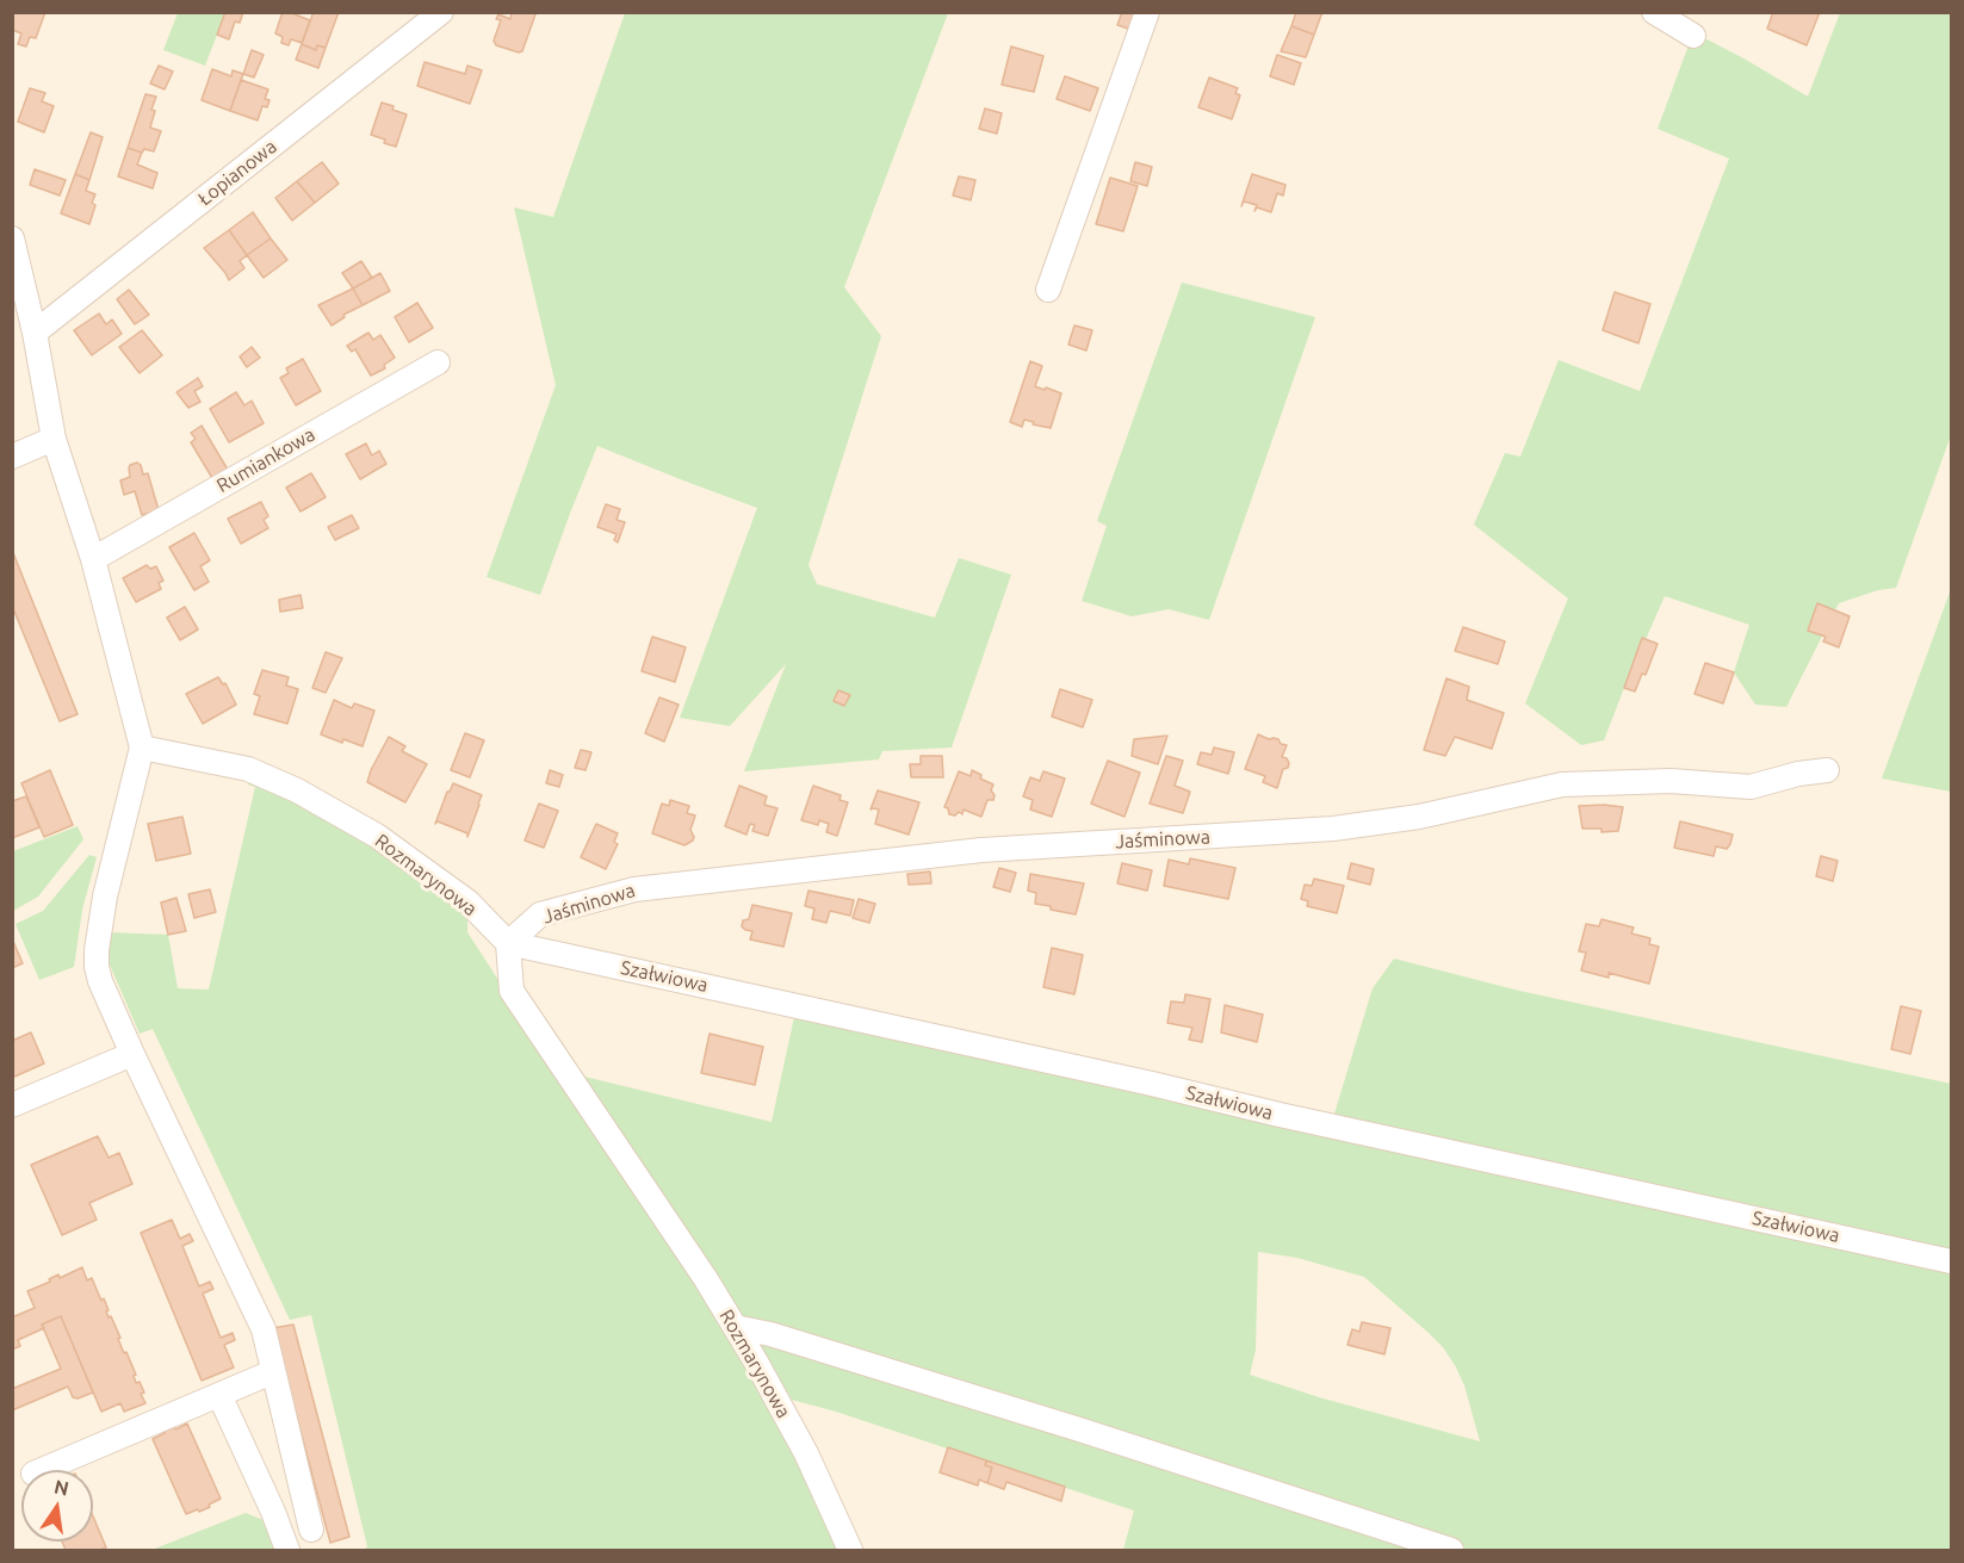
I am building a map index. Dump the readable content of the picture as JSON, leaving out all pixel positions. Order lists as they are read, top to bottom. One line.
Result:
{"streets":{"street":["Łopianowa","Rumiankowa","Jaśminowa","Rozmarynowa","Szałwiowa"]},"crossings":[["Jaśminowa","Rozmarynowa"],["Jaśminowa","Szałwiowa"],["Rozmarynowa","Szałwiowa"]],"north":"top"}
